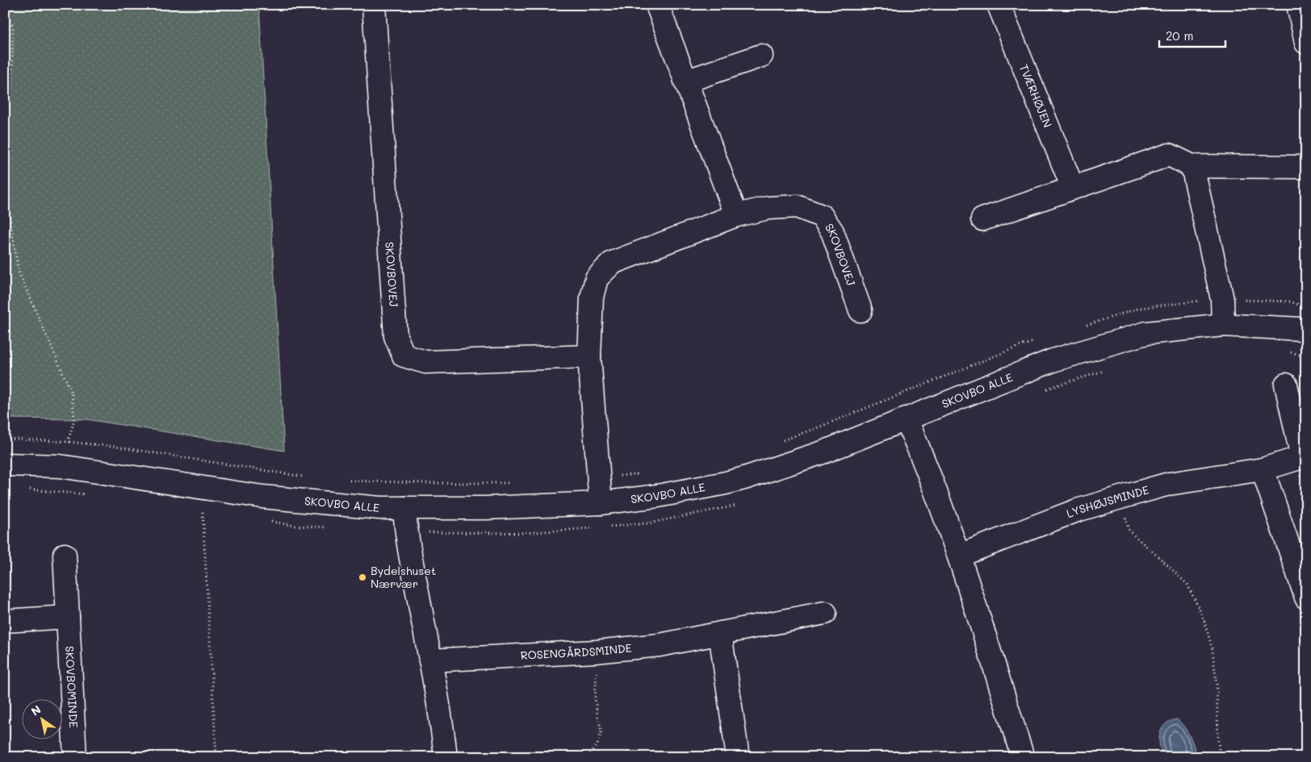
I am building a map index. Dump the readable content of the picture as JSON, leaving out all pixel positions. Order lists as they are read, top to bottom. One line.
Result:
{"streets":{"street":["TVÆRHØJEN","SKOVBOVEJ","SKOVBO ALLE","LYSHØJSMINDE","ROSENGÅRDSMINDE","SKOVBOMINDE"]},"crossings":[["SKOVBOVEJ","SKOVBO ALLE"]],"places":["Bydelshuset Nærvær"],"scale_bar":"20 m","north":"top left"}
